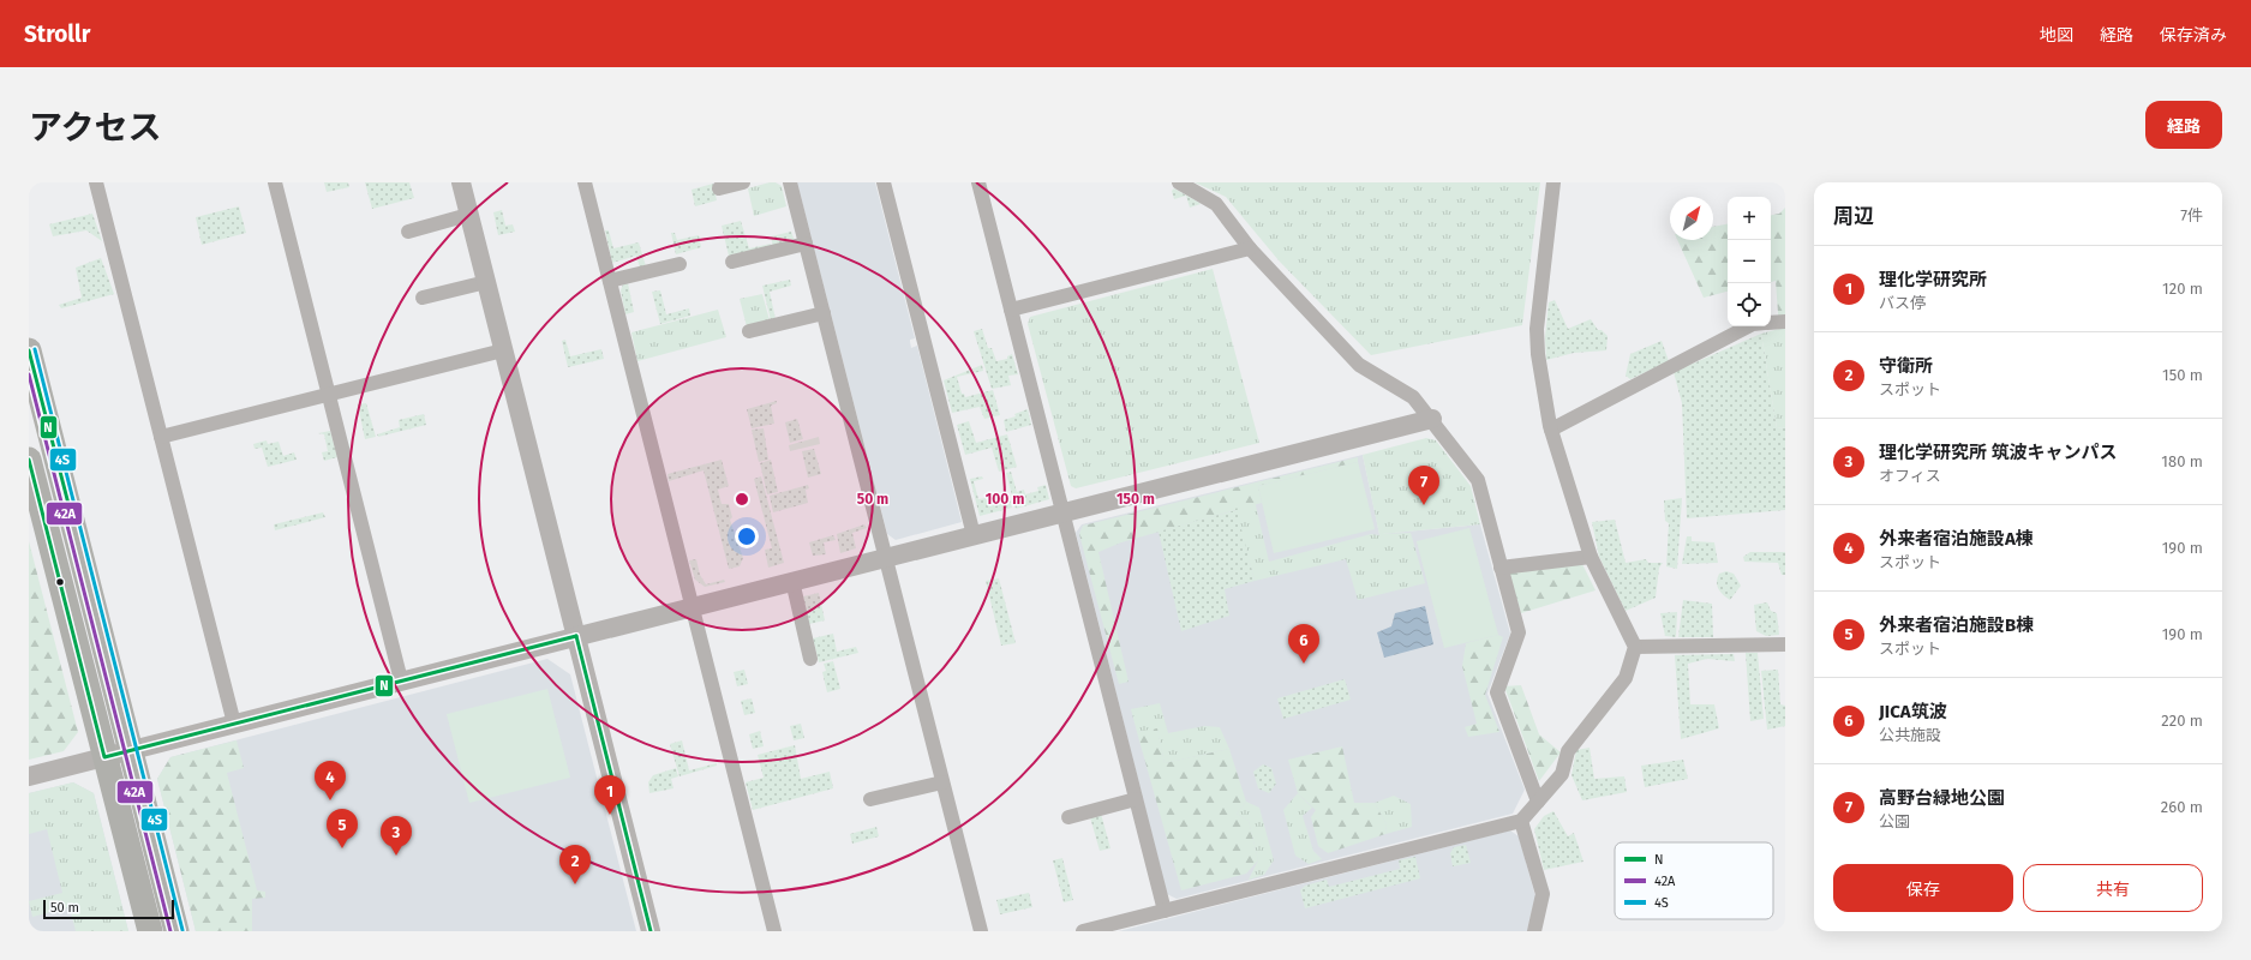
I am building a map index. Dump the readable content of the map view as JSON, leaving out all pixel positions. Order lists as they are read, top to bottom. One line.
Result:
{"lines":["transit line 4S","transit line N","transit line 42A"],"legend":["N","42A","4S"],"scale_bar":"50 m","north":"top right","page":{"header":"Strollr","nav":["地図","経路","保存済み"],"title":"アクセス","buttons":["経路",["保存","共有"]],"heading":["周辺","7件"],"map_buttons":["+","−"],"list":[{"mark":"1","name":"理化学研究所","note":"バス停","value":"120 m"},{"mark":"2","name":"守衛所","note":"スポット","value":"150 m"},{"mark":"3","name":"理化学研究所 筑波キャンパス","note":"オフィス","value":"180 m"},{"mark":"4","name":"外来者宿泊施設A棟","note":"スポット","value":"190 m"},{"mark":"5","name":"外来者宿泊施設B棟","note":"スポット","value":"190 m"},{"mark":"6","name":"JICA筑波","note":"公共施設","value":"220 m"},{"mark":"7","name":"高野台緑地公園","note":"公園","value":"260 m"}],"pins":["7","6","4","1","5","3","2"],"scale":"50 m"},"rings":["50 m","100 m","150 m"]}
